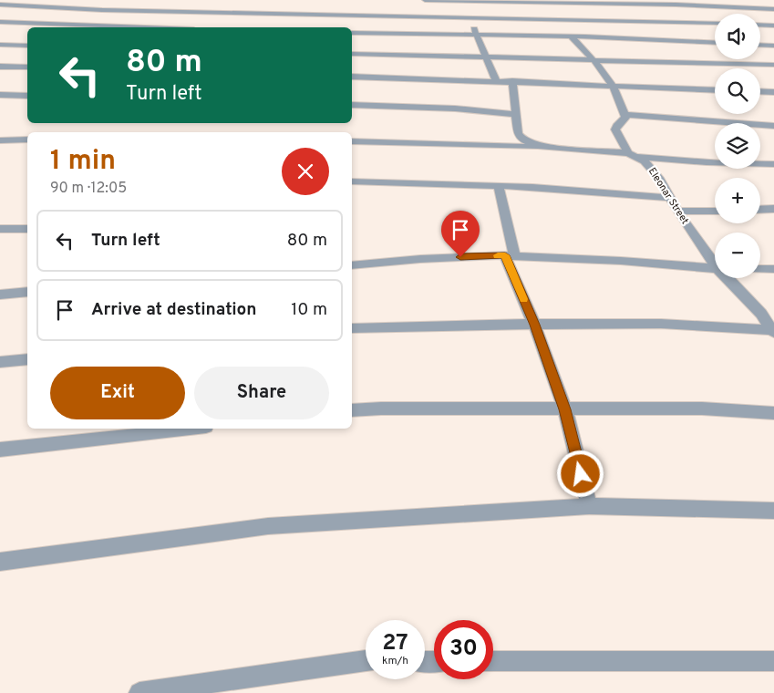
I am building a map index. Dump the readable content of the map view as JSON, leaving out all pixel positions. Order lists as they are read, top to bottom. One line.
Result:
{"streets":{"street":["Eleonar Street"]},"page":{"map_buttons":["+","−"],"turn":["80 m","Turn left"],"heading":["1 min","90 m · 12:05"],"list":[{"name":"Turn left","value":"80 m"},{"name":"Arrive at destination","value":"10 m"}],"buttons":["Exit","Share"],"speed":"27 km/h","limit":"30"}}
